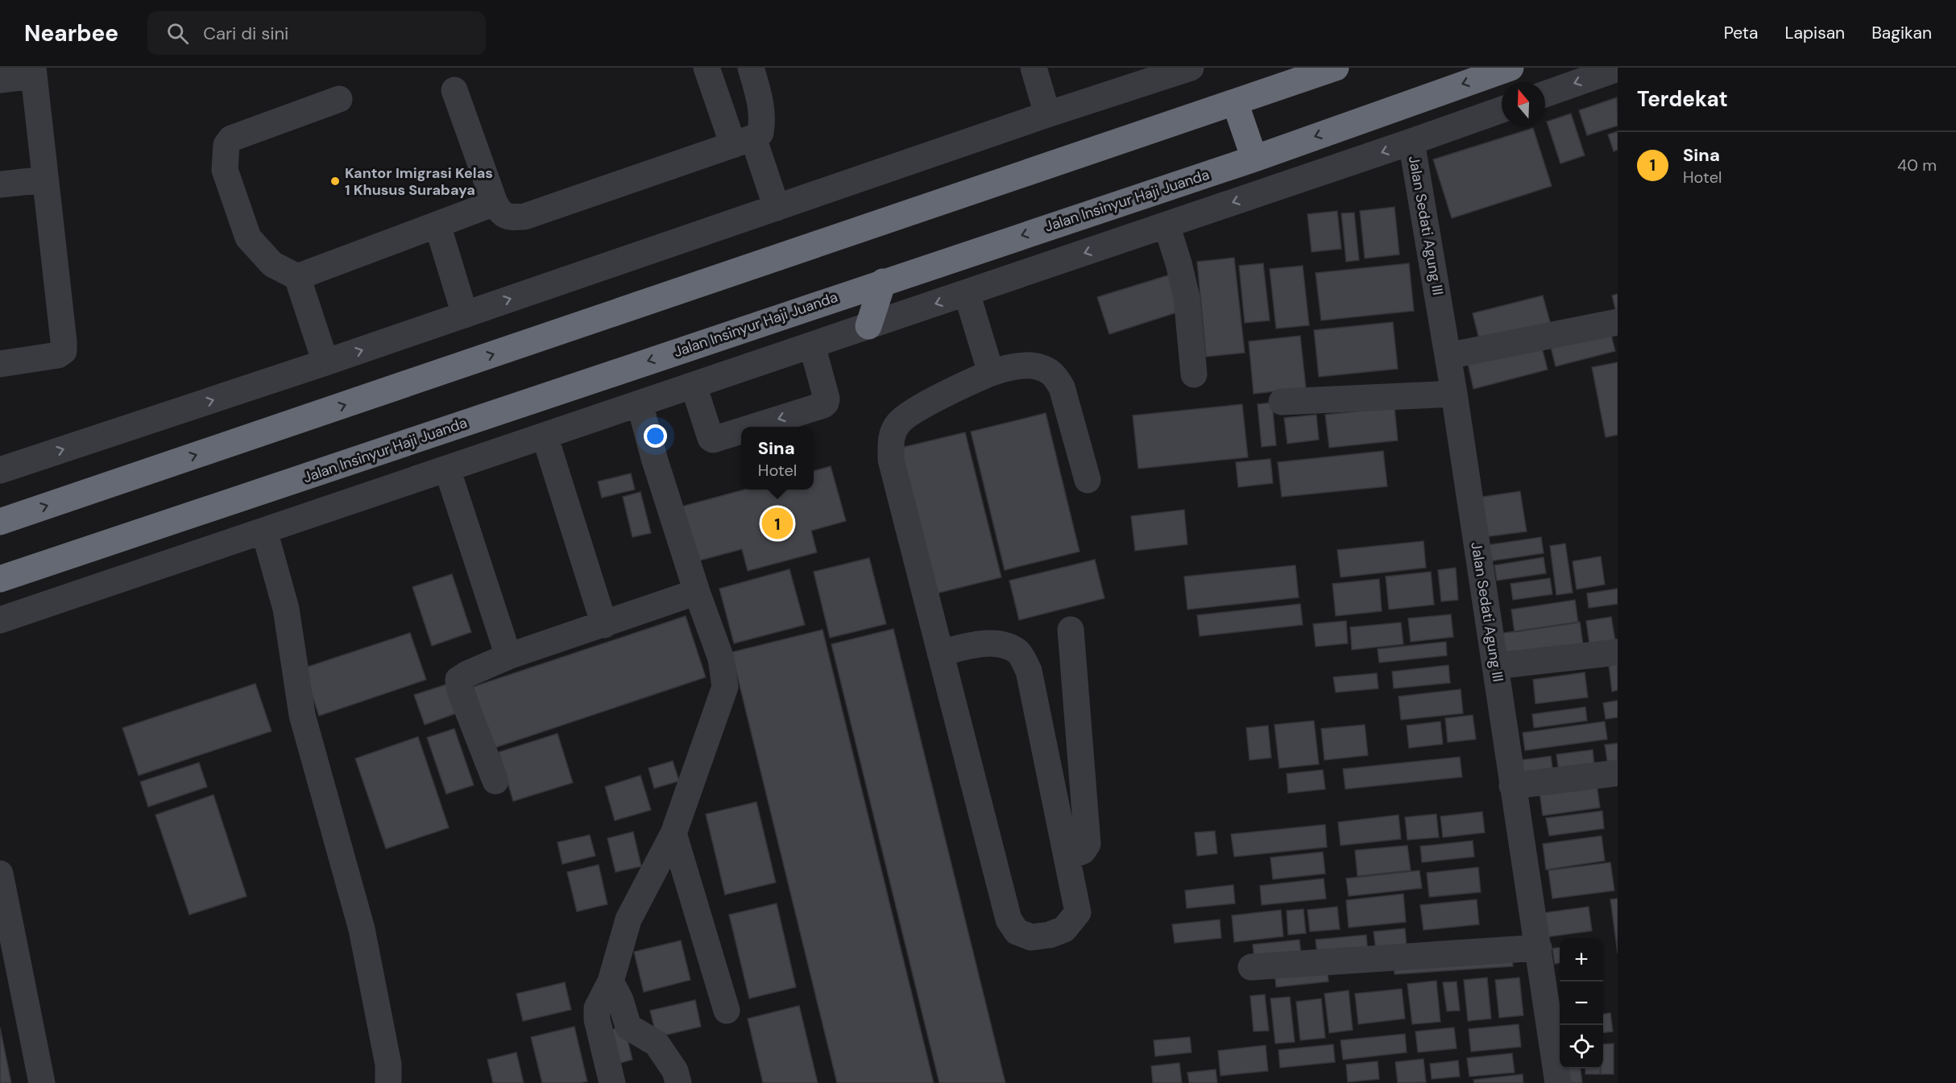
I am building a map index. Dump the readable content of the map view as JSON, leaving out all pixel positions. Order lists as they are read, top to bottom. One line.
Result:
{"streets":{"highway":["Jalan Insinyur Haji Juanda"],"street":["Jalan Sedati Agung III"]},"places":["Kantor Imigrasi Kelas 1 Khusus Surabaya"],"north":"top","page":{"header":"Nearbee","search":"Cari di sini","nav":["Peta","Lapisan","Bagikan"],"heading":"Terdekat","list":[{"mark":"1","name":"Sina","note":"Hotel","value":"40 m"}],"popup":["Sina","Hotel"],"pins":"1","map_buttons":["+","−"]}}
